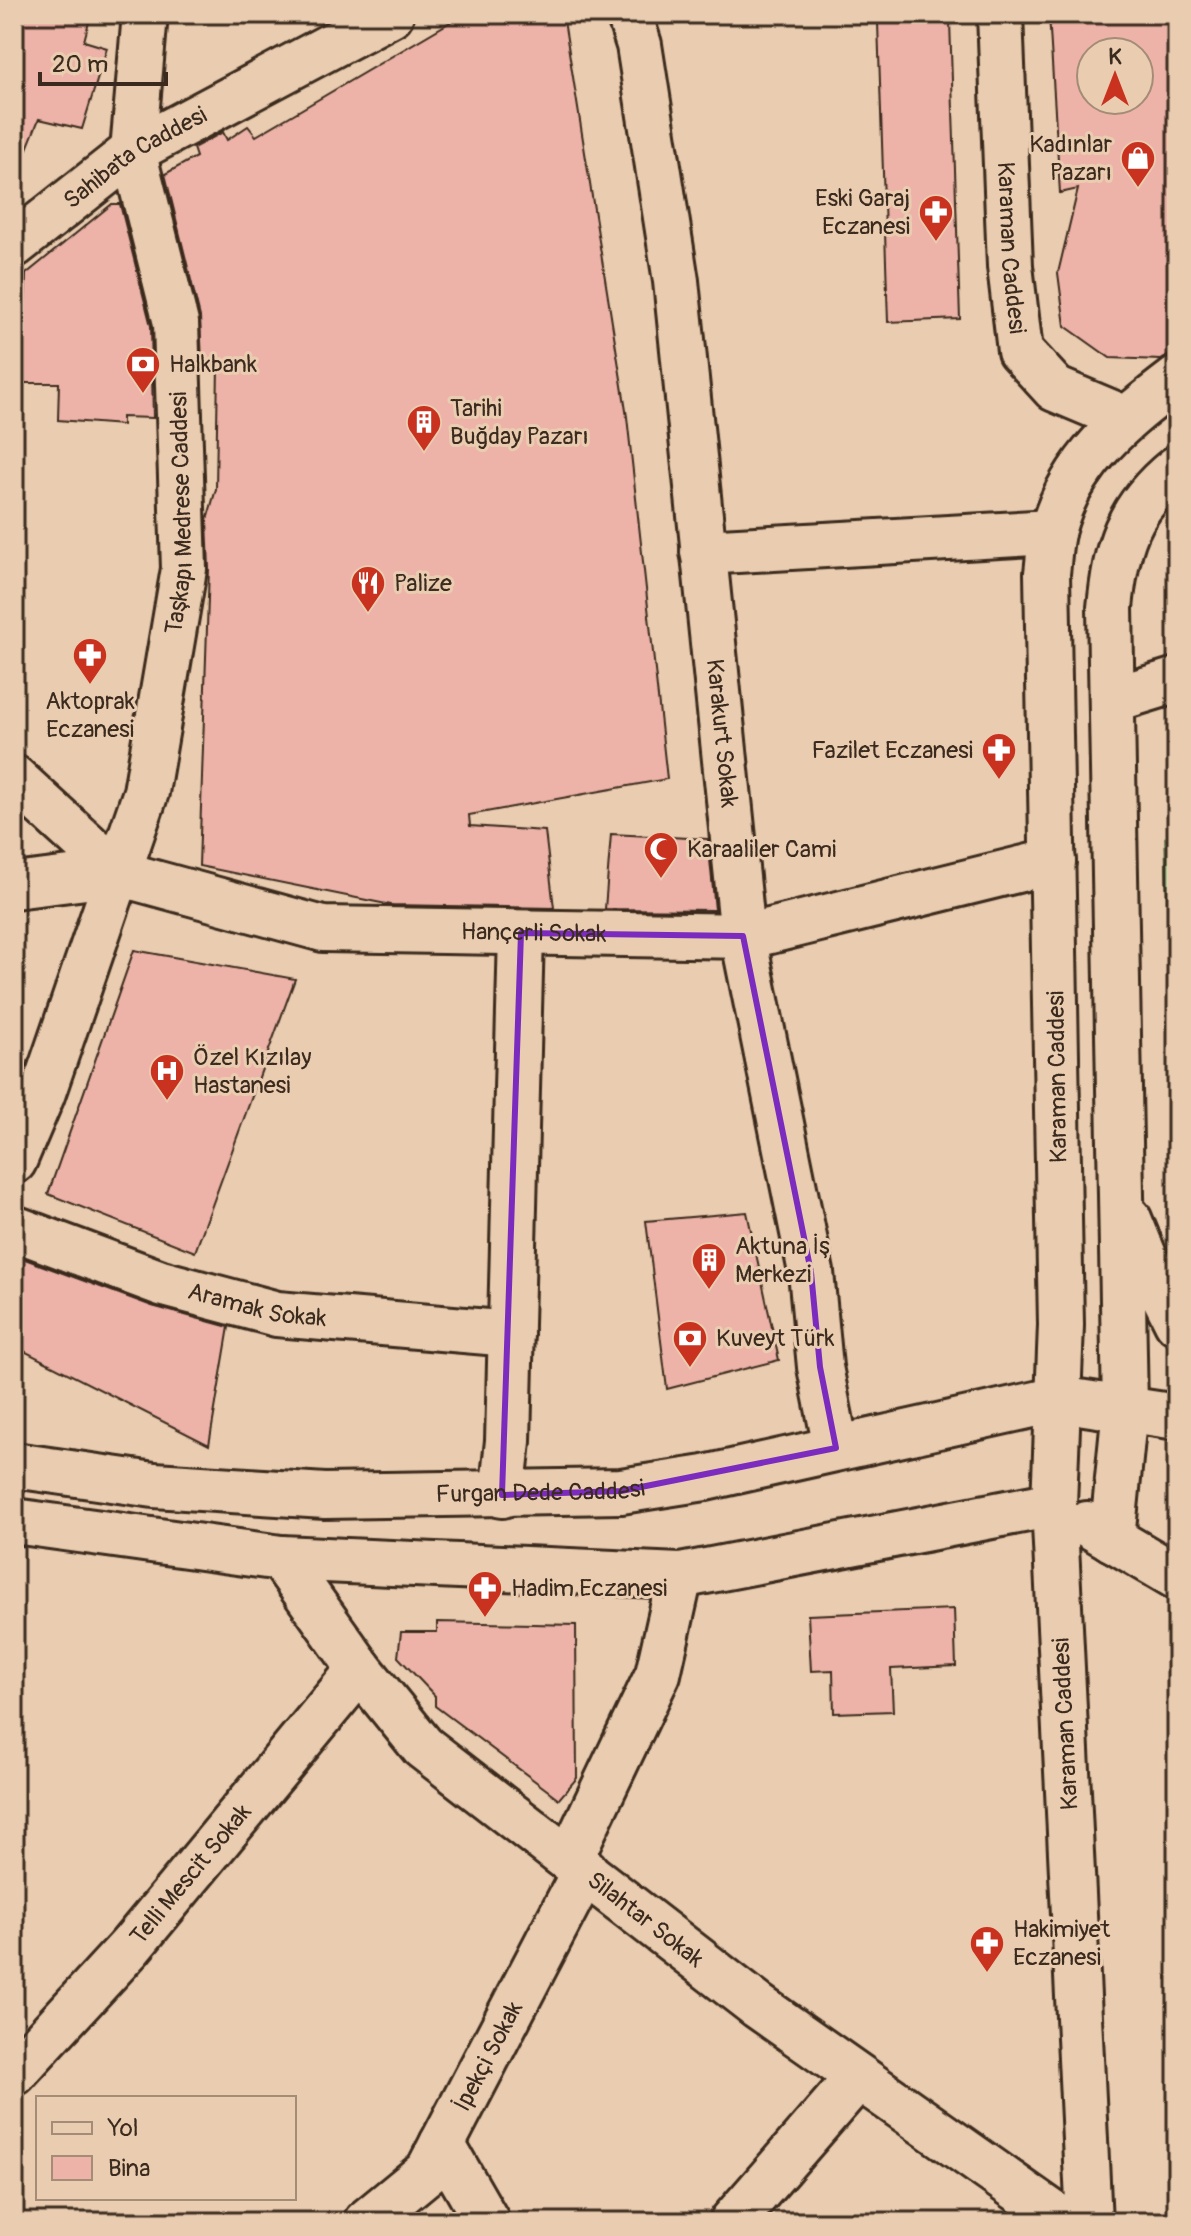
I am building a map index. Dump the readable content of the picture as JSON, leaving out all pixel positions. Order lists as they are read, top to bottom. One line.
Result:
{"streets":{"street":["Sahibata Caddesi","Karaman Caddesi","Taşkapı Medrese Caddesi","Karakurt Sokak","Hançerli Sokak","Aramak Sokak","Furgan Dede Caddesi","Telli Mescit Sokak","Silahtar Sokak","İpekçi Sokak"]},"crossings":[["Sahibata Caddesi","Taşkapı Medrese Caddesi"],["Karaman Caddesi","Hançerli Sokak"],["Karaman Caddesi","Furgan Dede Caddesi"],["Taşkapı Medrese Caddesi","Hançerli Sokak"],["Karakurt Sokak","Hançerli Sokak"],["Karakurt Sokak","Furgan Dede Caddesi"],["Telli Mescit Sokak","Silahtar Sokak"],["Silahtar Sokak","İpekçi Sokak"]],"places":{"shop":["Kadınlar Pazarı"],"pharmacy":["Eski Garaj Eczanesi","Aktoprak Eczanesi","Fazilet Eczanesi","Hadim Eczanesi","Hakimiyet Eczanesi"],"bank":["Halkbank","Kuveyt Türk"],"building":["Tarihi Buğday Pazarı","Aktuna İş Merkezi"],"restaurant":["Palize"],"mosque":["Karaaliler Cami"],"hospital":["Özel Kızılay Hastanesi"]},"legend":["Yol","Bina"],"scale_bar":"20 m","north":"top"}
